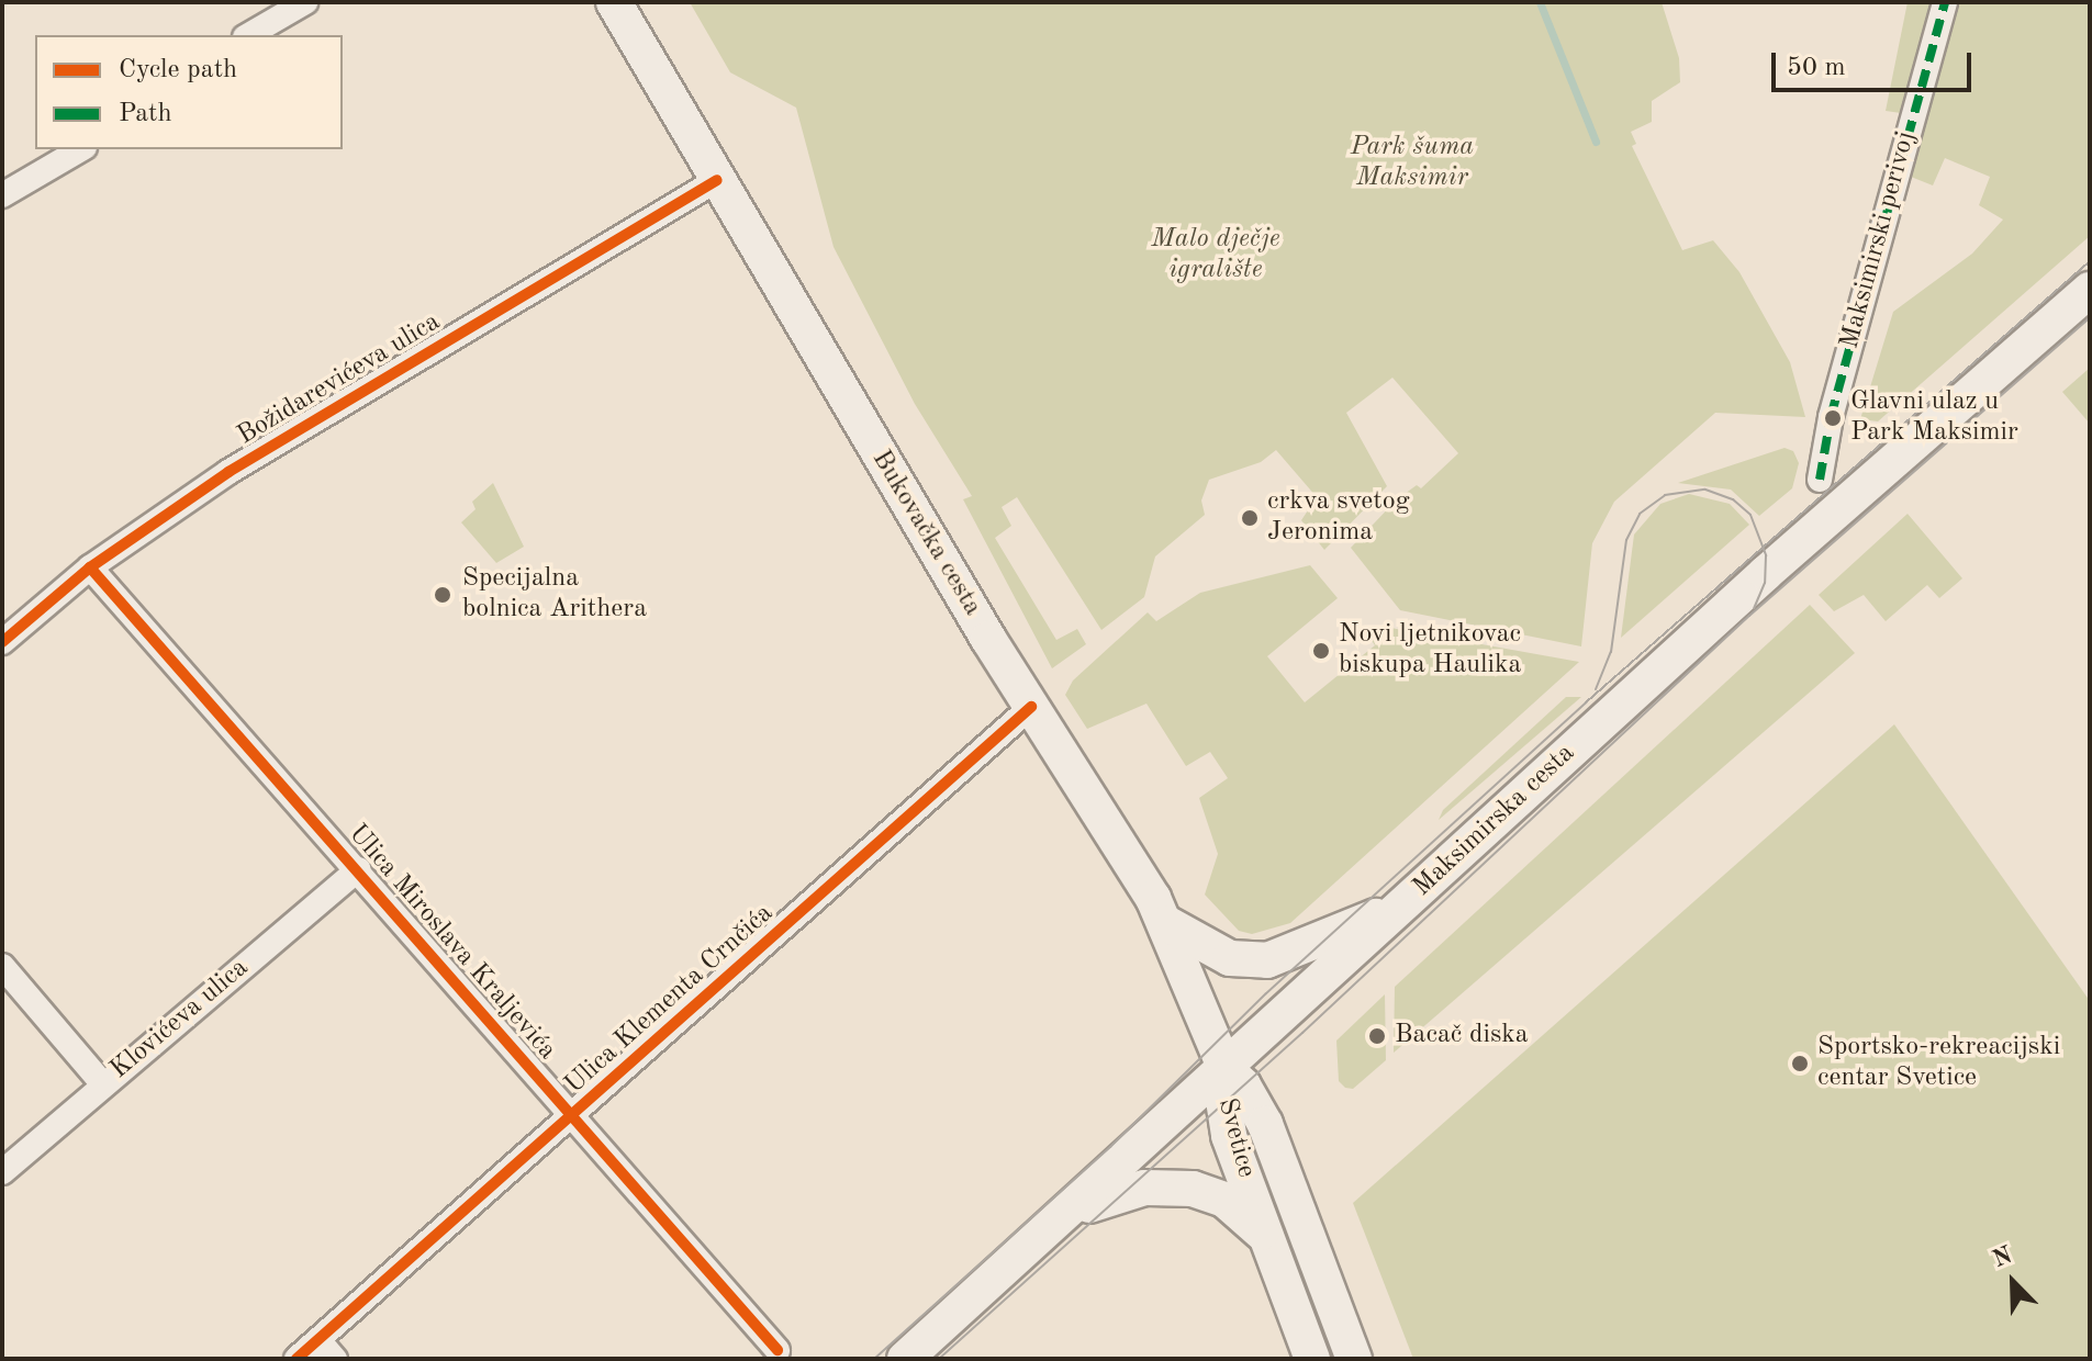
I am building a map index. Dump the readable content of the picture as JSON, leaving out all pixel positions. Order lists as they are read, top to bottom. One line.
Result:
{"streets":{"main road":["Bukovačka cesta","Maksimirska cesta","Svetice"],"street":["Maksimirski perivoj","Božidarevićeva ulica","Ulica Miroslava Kraljevića","Ulica Klementa Crnčića","Klovićeva ulica"]},"crossings":[["Božidarevićeva ulica","Bukovačka cesta"],["Božidarevićeva ulica","Ulica Miroslava Kraljevića"],["Bukovačka cesta","Maksimirska cesta"],["Bukovačka cesta","Ulica Klementa Crnčića"],["Bukovačka cesta","Svetice"],["Maksimirska cesta","Svetice"],["Ulica Miroslava Kraljevića","Ulica Klementa Crnčića"],["Ulica Miroslava Kraljevića","Klovićeva ulica"]],"parks":["Park šuma Maksimir","Malo dječje igralište"],"places":["Glavni ulaz u Park Maksimir","crkva svetog Jeronima","Specijalna bolnica Arithera","Novi ljetnikovac biskupa Haulika","Bacač diska","Sportsko-rekreacijski centar Svetice"],"legend":["Cycle path","Path"],"scale_bar":"50 m","north":"top left"}
